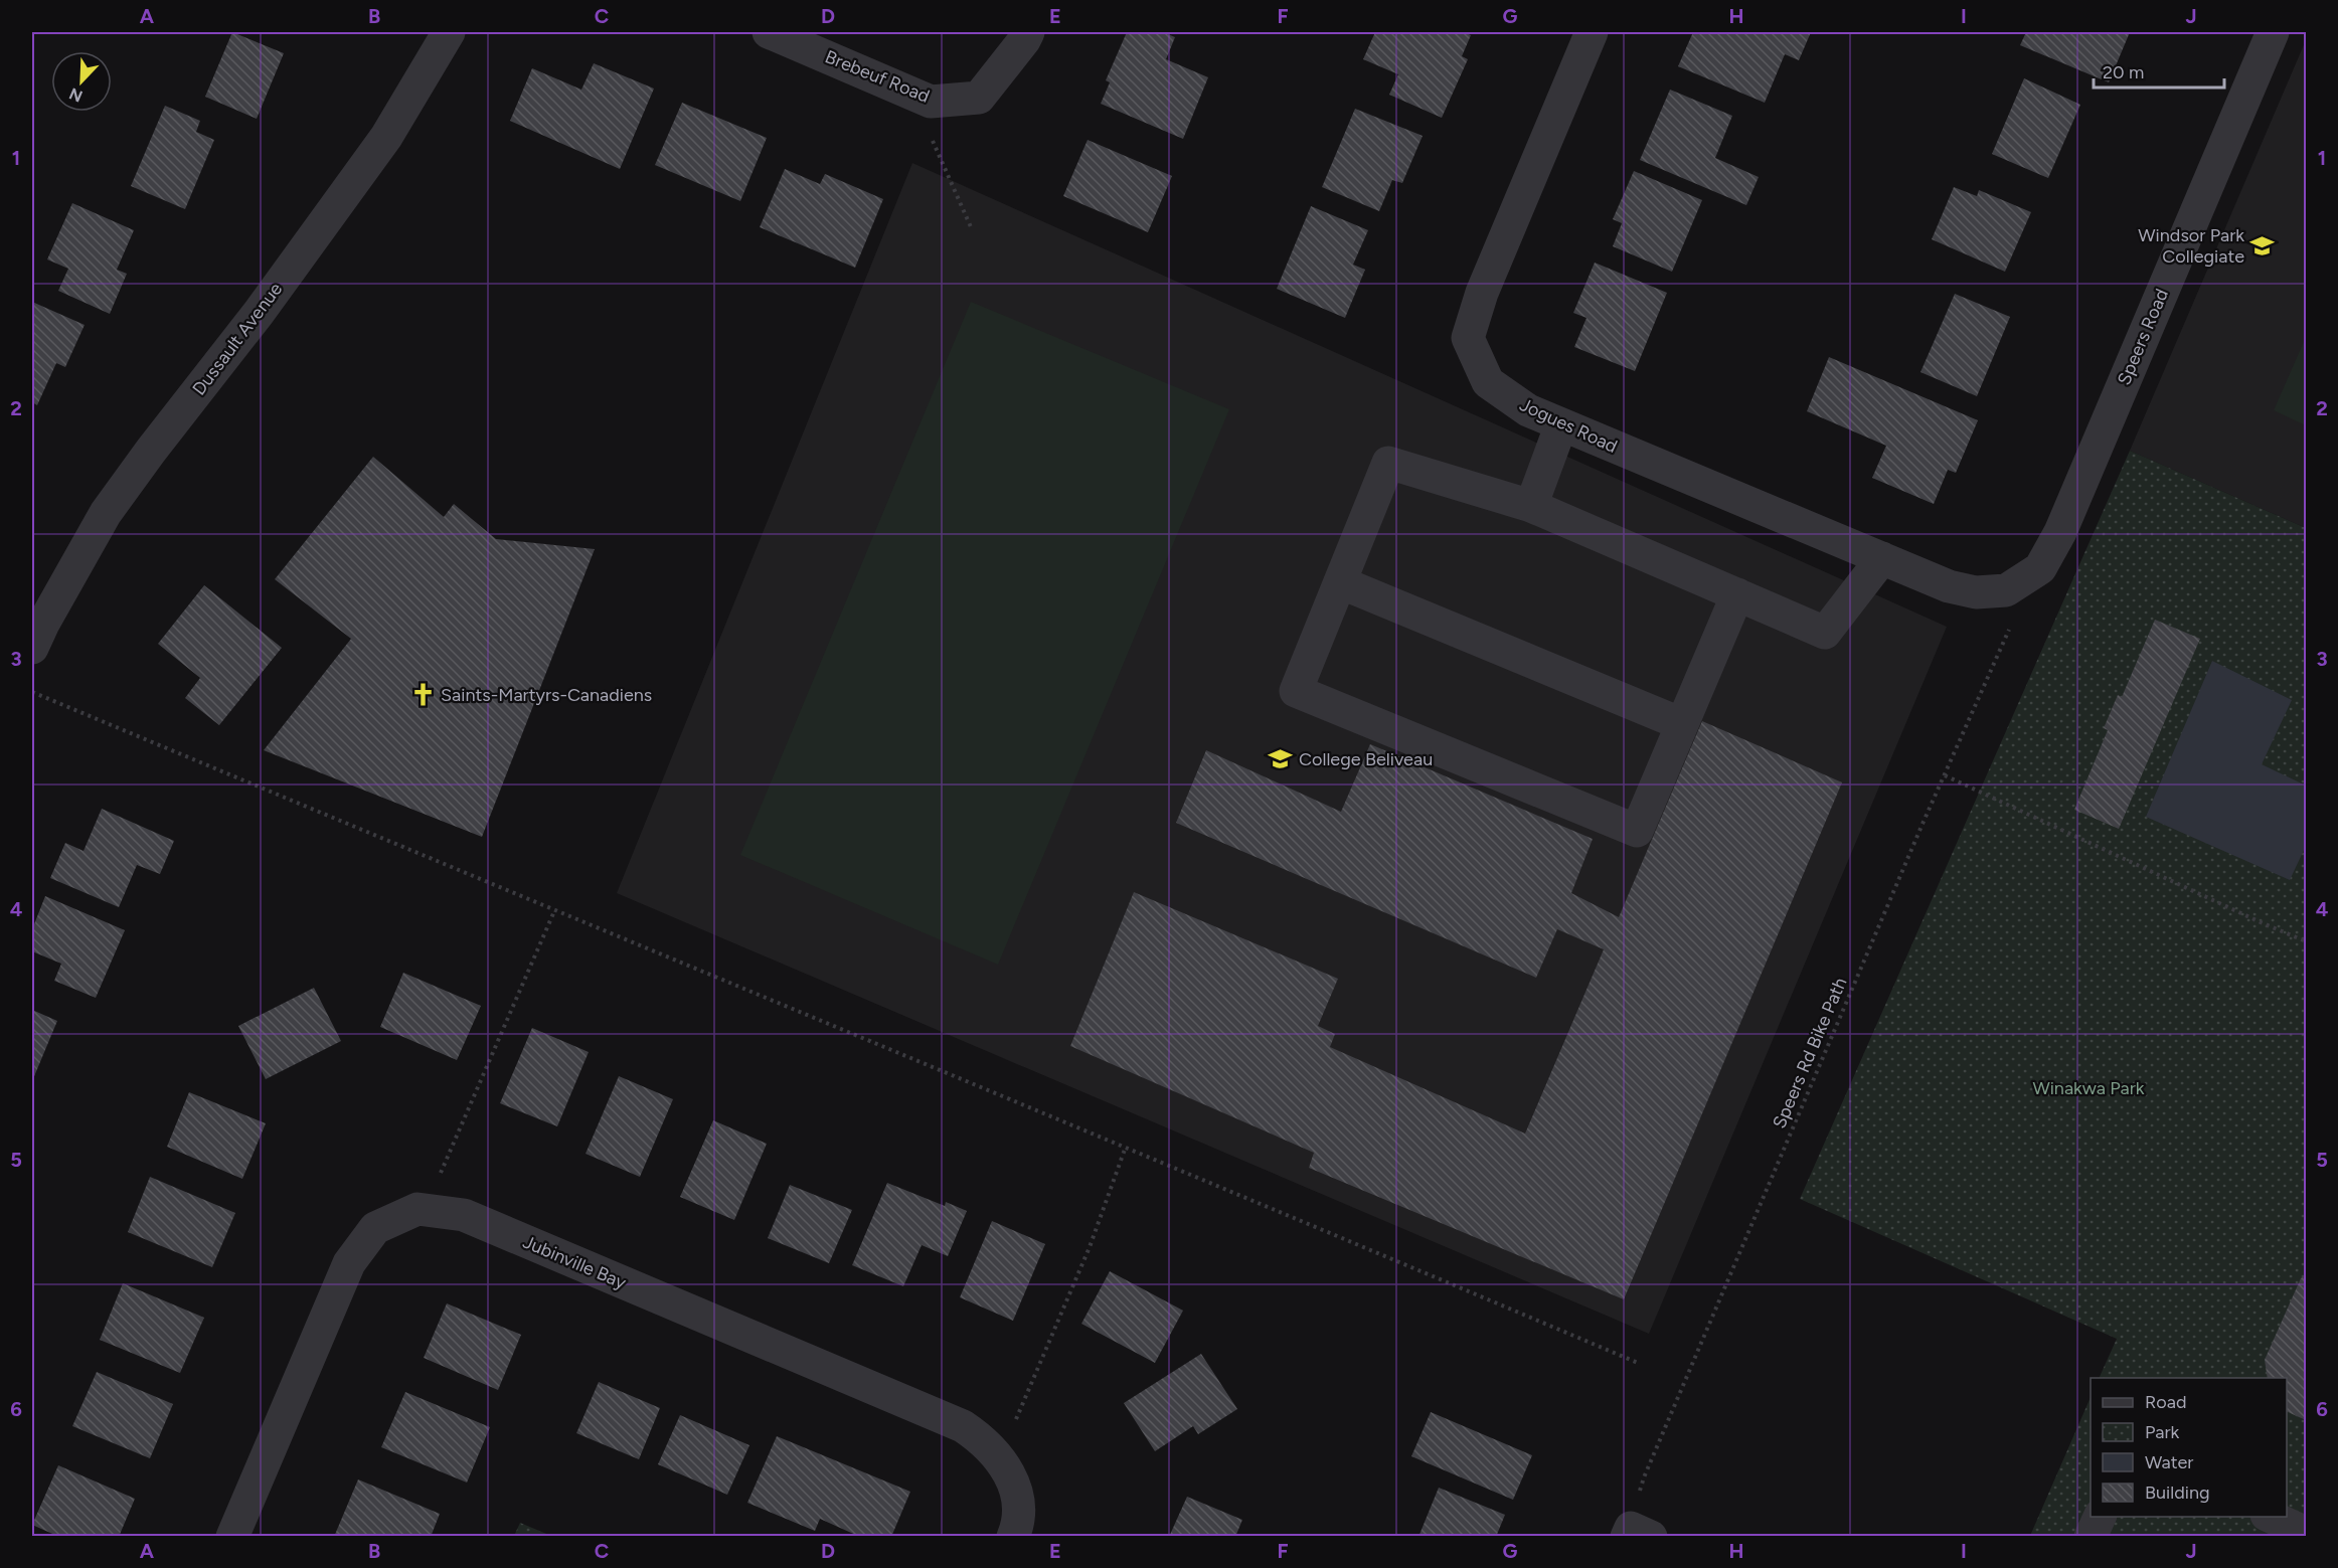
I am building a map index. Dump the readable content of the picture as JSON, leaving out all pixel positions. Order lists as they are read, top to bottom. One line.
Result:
{"streets":{"street":["Brebeuf Road","Speers Road","Dussault Avenue","Jogues Road","Jubinville Bay"],"path":["Speers Rd Bike Path"]},"crossings":[["Speers Road","Jogues Road"],["Speers Road","Speers Rd Bike Path"],["Jogues Road","Speers Rd Bike Path"]],"parks":["Winakwa Park"],"places":{"school or university":["Windsor Park Collegiate","College Beliveau"],"church":["Saints-Martyrs-Canadiens"]},"legend":["Road","Park","Water","Building"],"scale_bar":"20 m","north":"bottom left","grid":{"columns":["A","B","C","D","E","F","G","H","I","J"],"rows":["1","2","3","4","5","6"]}}
